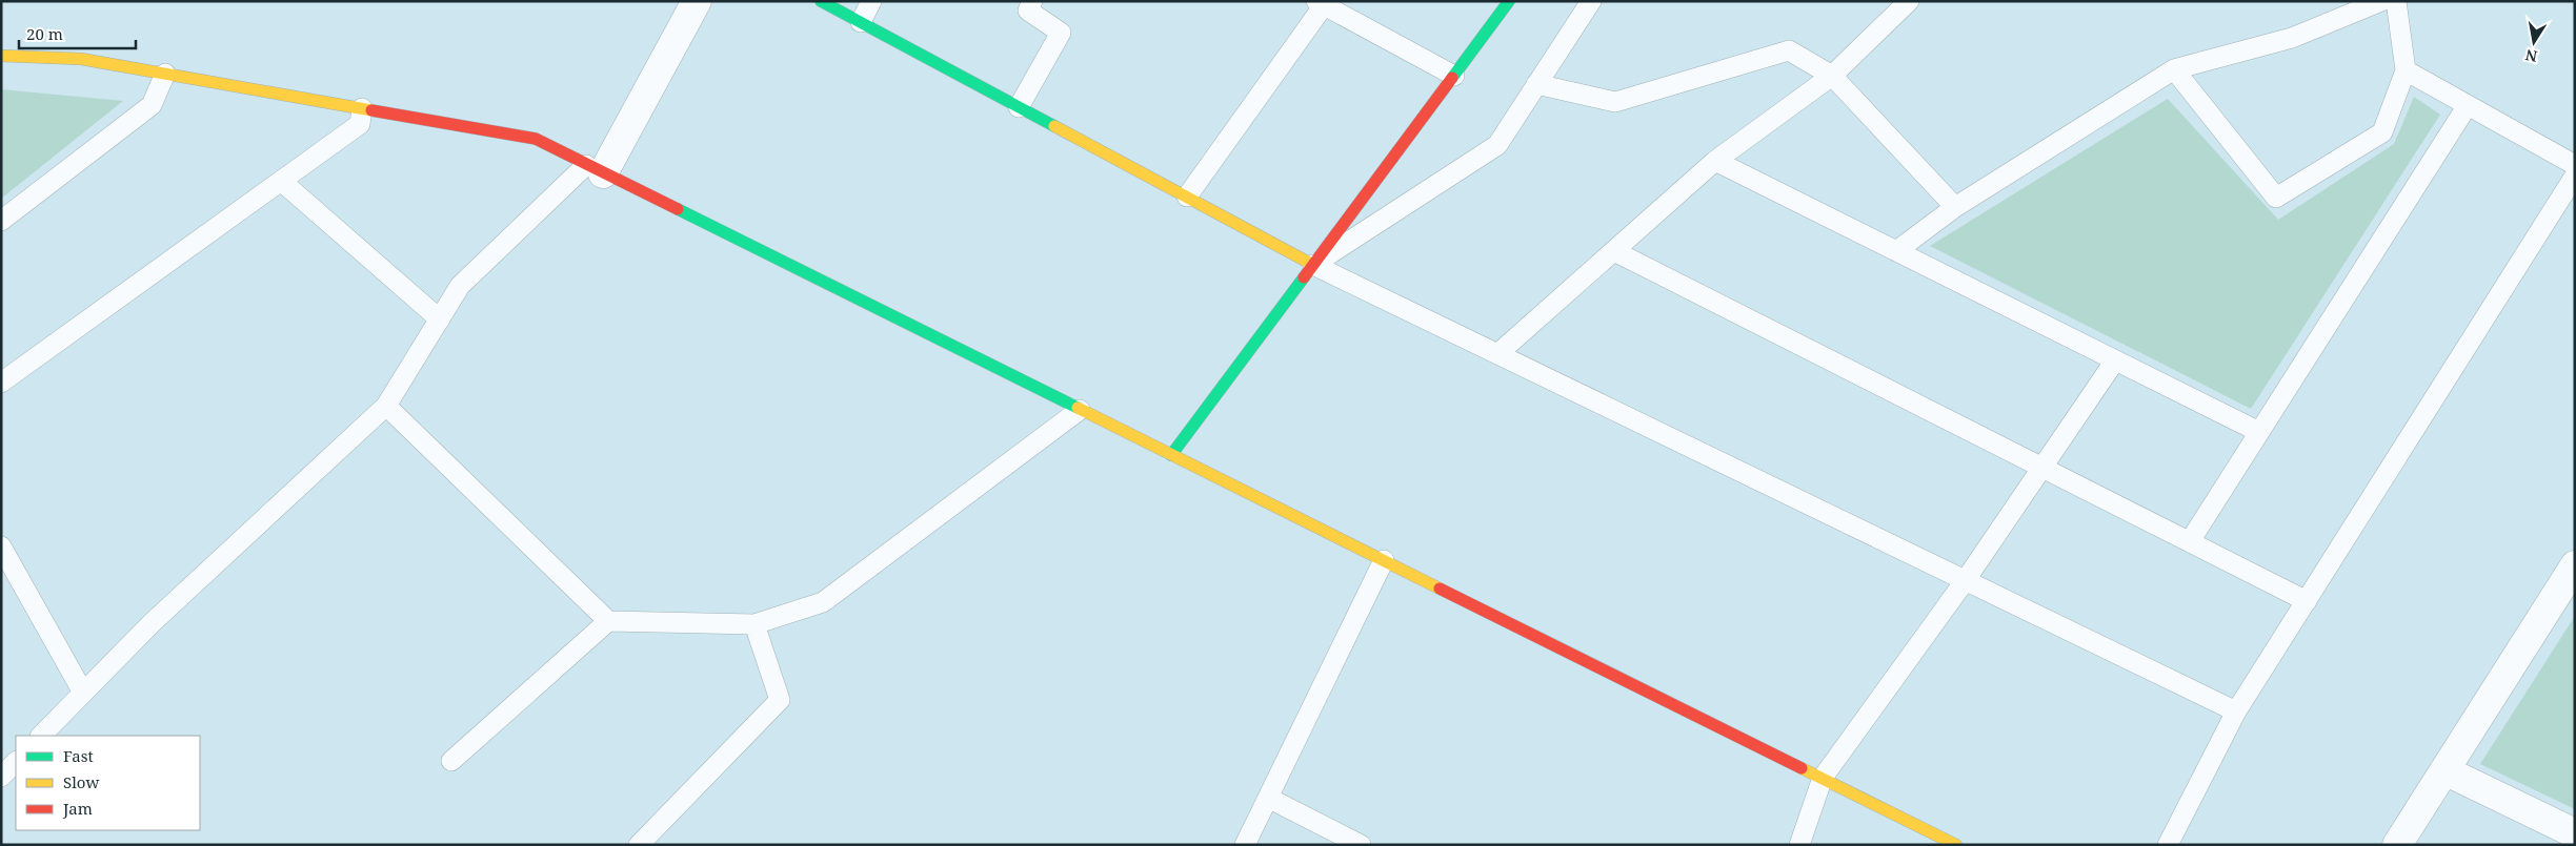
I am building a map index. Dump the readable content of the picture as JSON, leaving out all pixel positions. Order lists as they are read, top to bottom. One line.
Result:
{"legend":["Fast","Slow","Jam"],"scale_bar":"20 m","north":"bottom"}
